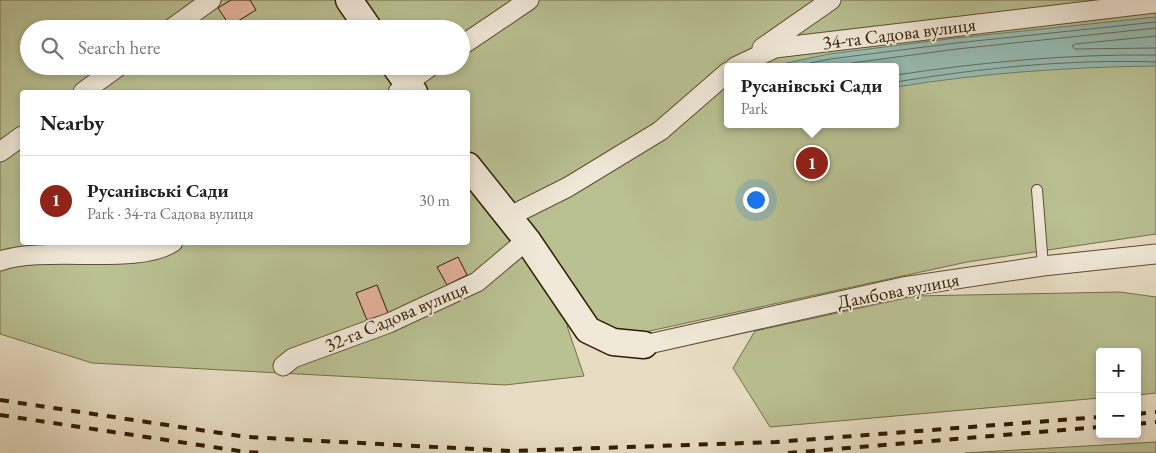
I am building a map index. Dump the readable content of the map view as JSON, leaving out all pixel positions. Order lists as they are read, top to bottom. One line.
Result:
{"streets":{"street":["34-та Садова вулиця","Дамбова вулиця","32-га Садова вулиця"]},"page":{"search":"Search here","popup":["Русанівські Сади","Park"],"heading":"Nearby","pins":"1","list":[{"mark":"1","name":"Русанівські Сади","note":"Park · 34-та Садова вулиця","value":"30 m"}],"map_buttons":["+","−"]}}
